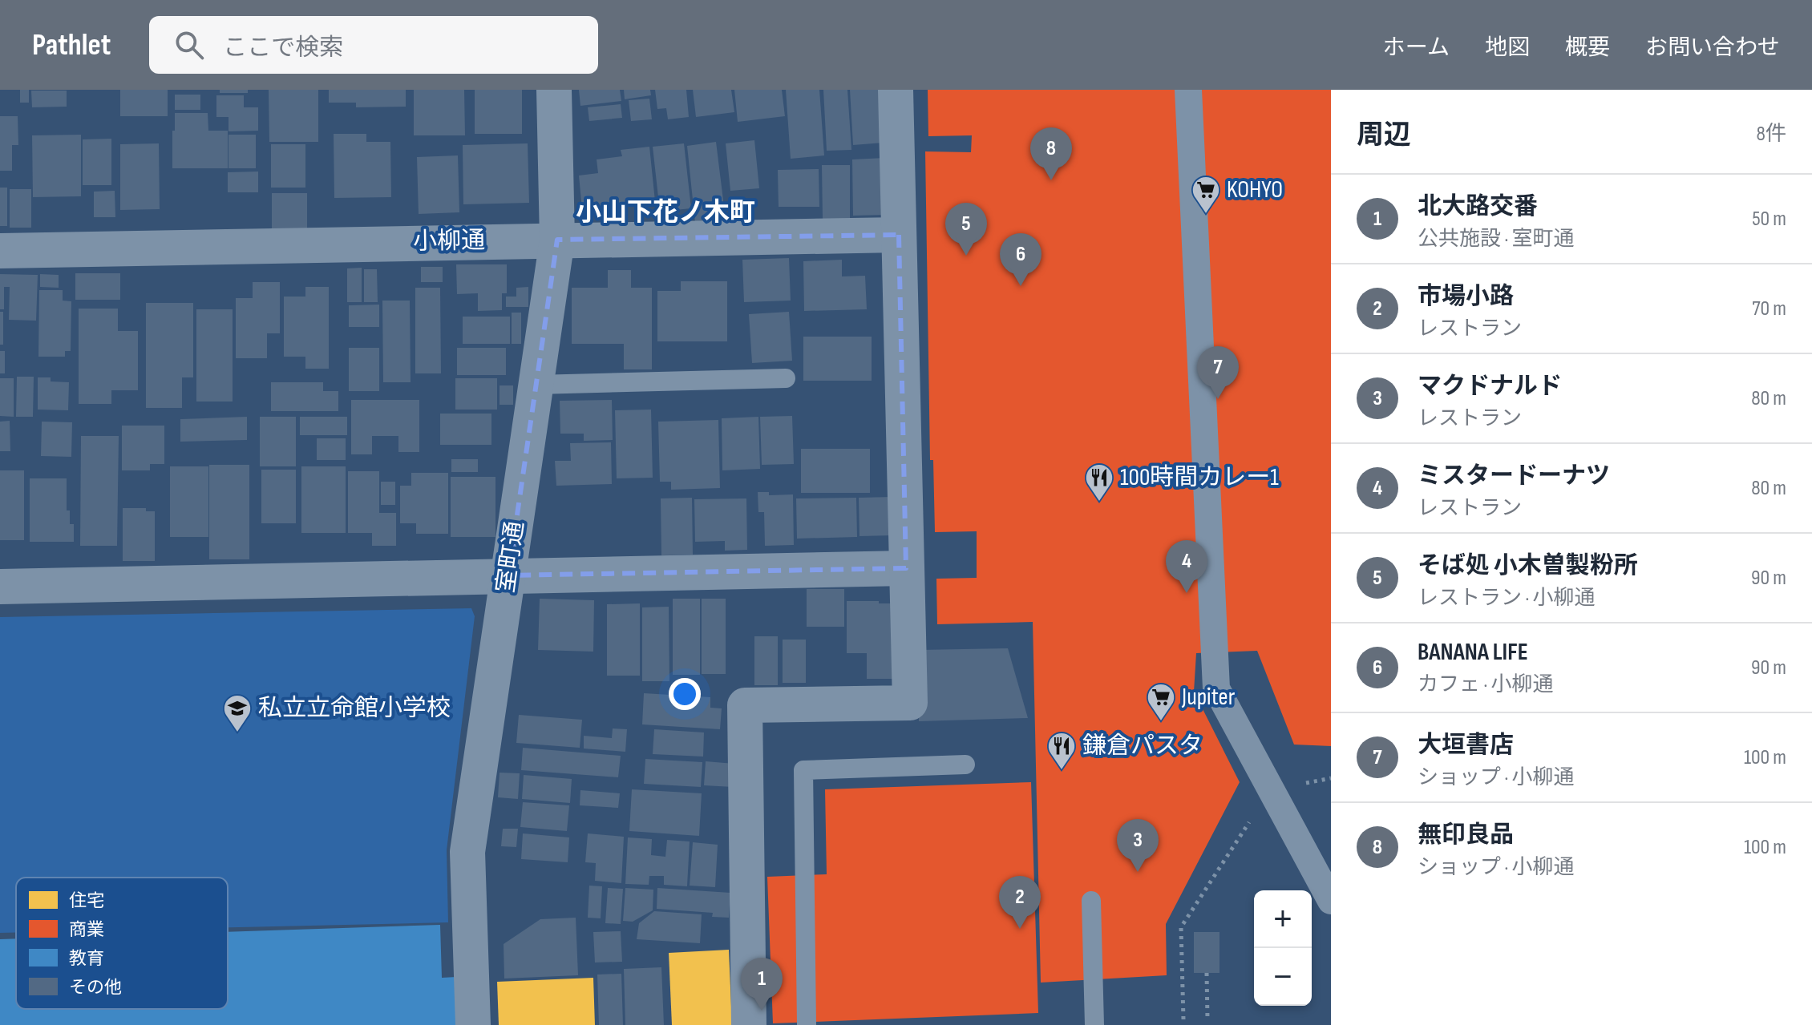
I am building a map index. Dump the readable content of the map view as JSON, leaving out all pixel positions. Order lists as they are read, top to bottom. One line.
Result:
{"streets":{"street":["小柳通","室町通"]},"crossings":[["小柳通","室町通"]],"districts":["小山下花ノ木町"],"places":{"supermarket":["KOHYO","Jupiter"],"restaurant":["100時間カレー1","鎌倉パスタ"],"school or university":["私立立命館小学校"]},"legend":["住宅","商業","教育","その他"],"page":{"header":"Pathlet","search":"ここで検索","nav":["ホーム","地図","概要","お問い合わせ"],"heading":["周辺","8件"],"pins":["8","5","6","7","4","3","2","1"],"list":[{"mark":"1","name":"北大路交番","note":"公共施設 · 室町通","value":"50 m"},{"mark":"2","name":"市場小路","note":"レストラン","value":"70 m"},{"mark":"3","name":"マクドナルド","note":"レストラン","value":"80 m"},{"mark":"4","name":"ミスタードーナツ","note":"レストラン","value":"80 m"},{"mark":"5","name":"そば処 小木曽製粉所","note":"レストラン · 小柳通","value":"90 m"},{"mark":"6","name":"BANANA LIFE","note":"カフェ · 小柳通","value":"90 m"},{"mark":"7","name":"大垣書店","note":"ショップ · 小柳通","value":"100 m"},{"mark":"8","name":"無印良品","note":"ショップ · 小柳通","value":"100 m"}],"map_buttons":["+","−"]}}
